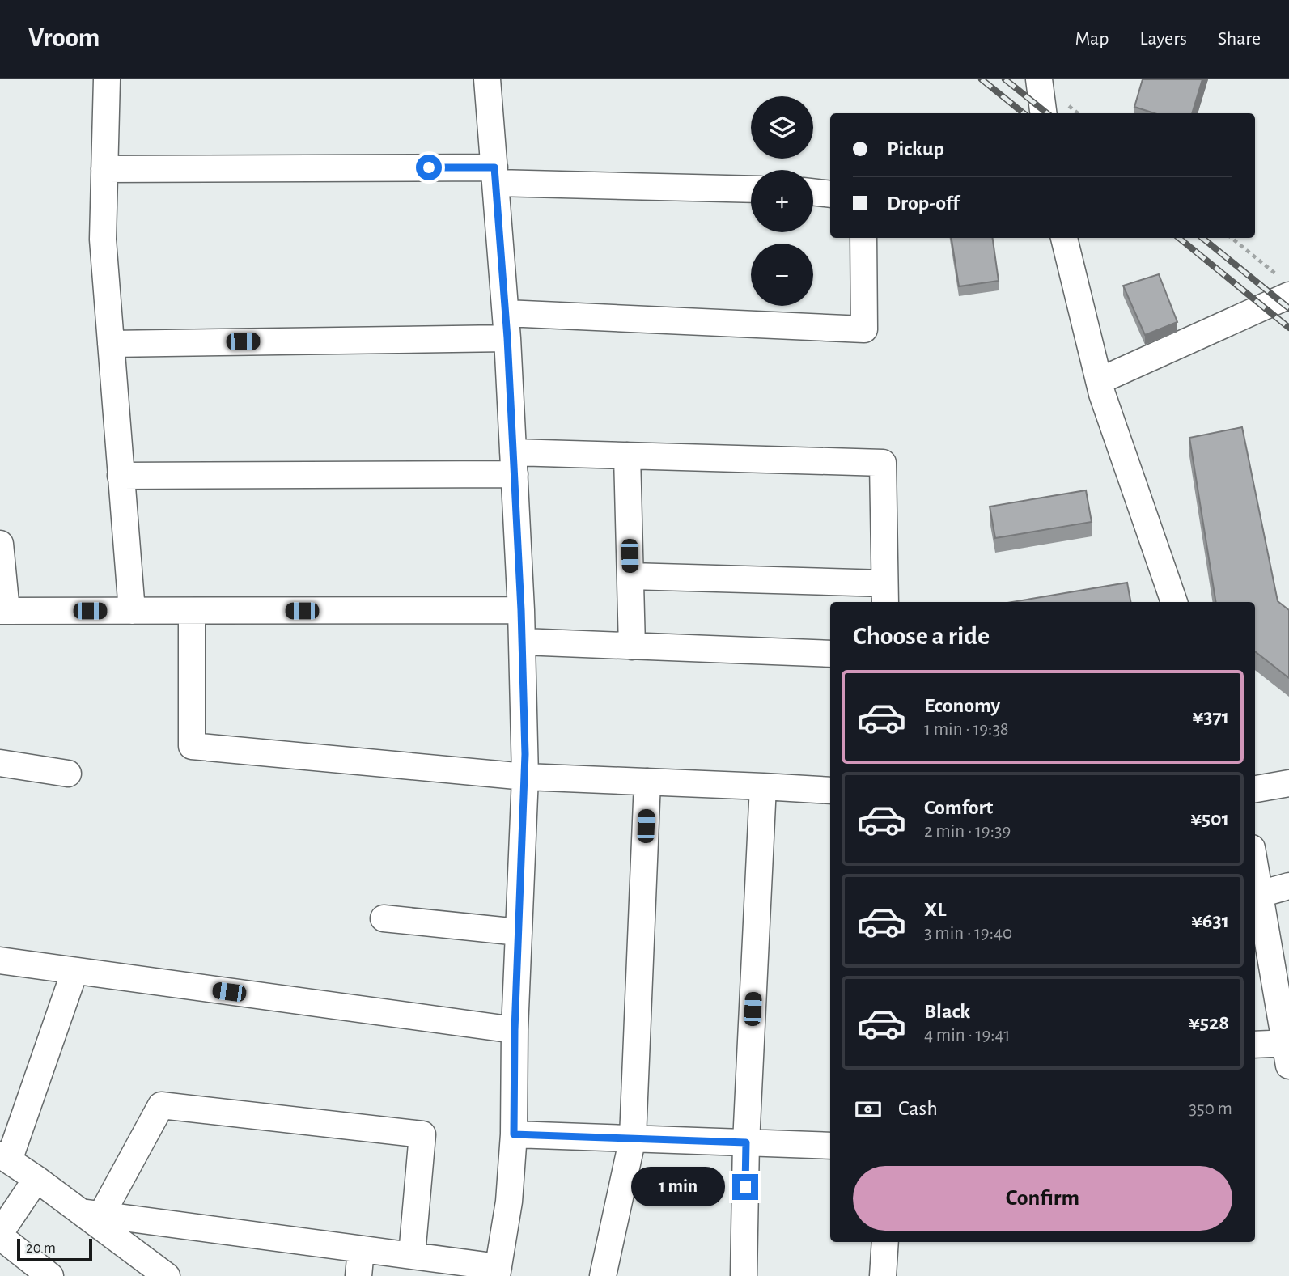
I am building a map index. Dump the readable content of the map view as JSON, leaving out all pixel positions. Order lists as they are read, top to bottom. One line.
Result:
{"scale_bar":"20 m","page":{"header":"Vroom","nav":["Map","Layers","Share"],"map_buttons":["+","−"],"banner":["Pickup","Drop-off"],"heading":"Choose a ride","list":[{"name":"Economy","note":"1 min · 19:38","value":"¥371"},{"name":"Comfort","note":"2 min · 19:39","value":"¥501"},{"name":"XL","note":"3 min · 19:40","value":"¥631"},{"name":"Black","note":"4 min · 19:41","value":"¥528"}],"pay":["Cash","350 m"],"buttons":"Confirm","bubble":"1 min","scale":"20 m"}}
